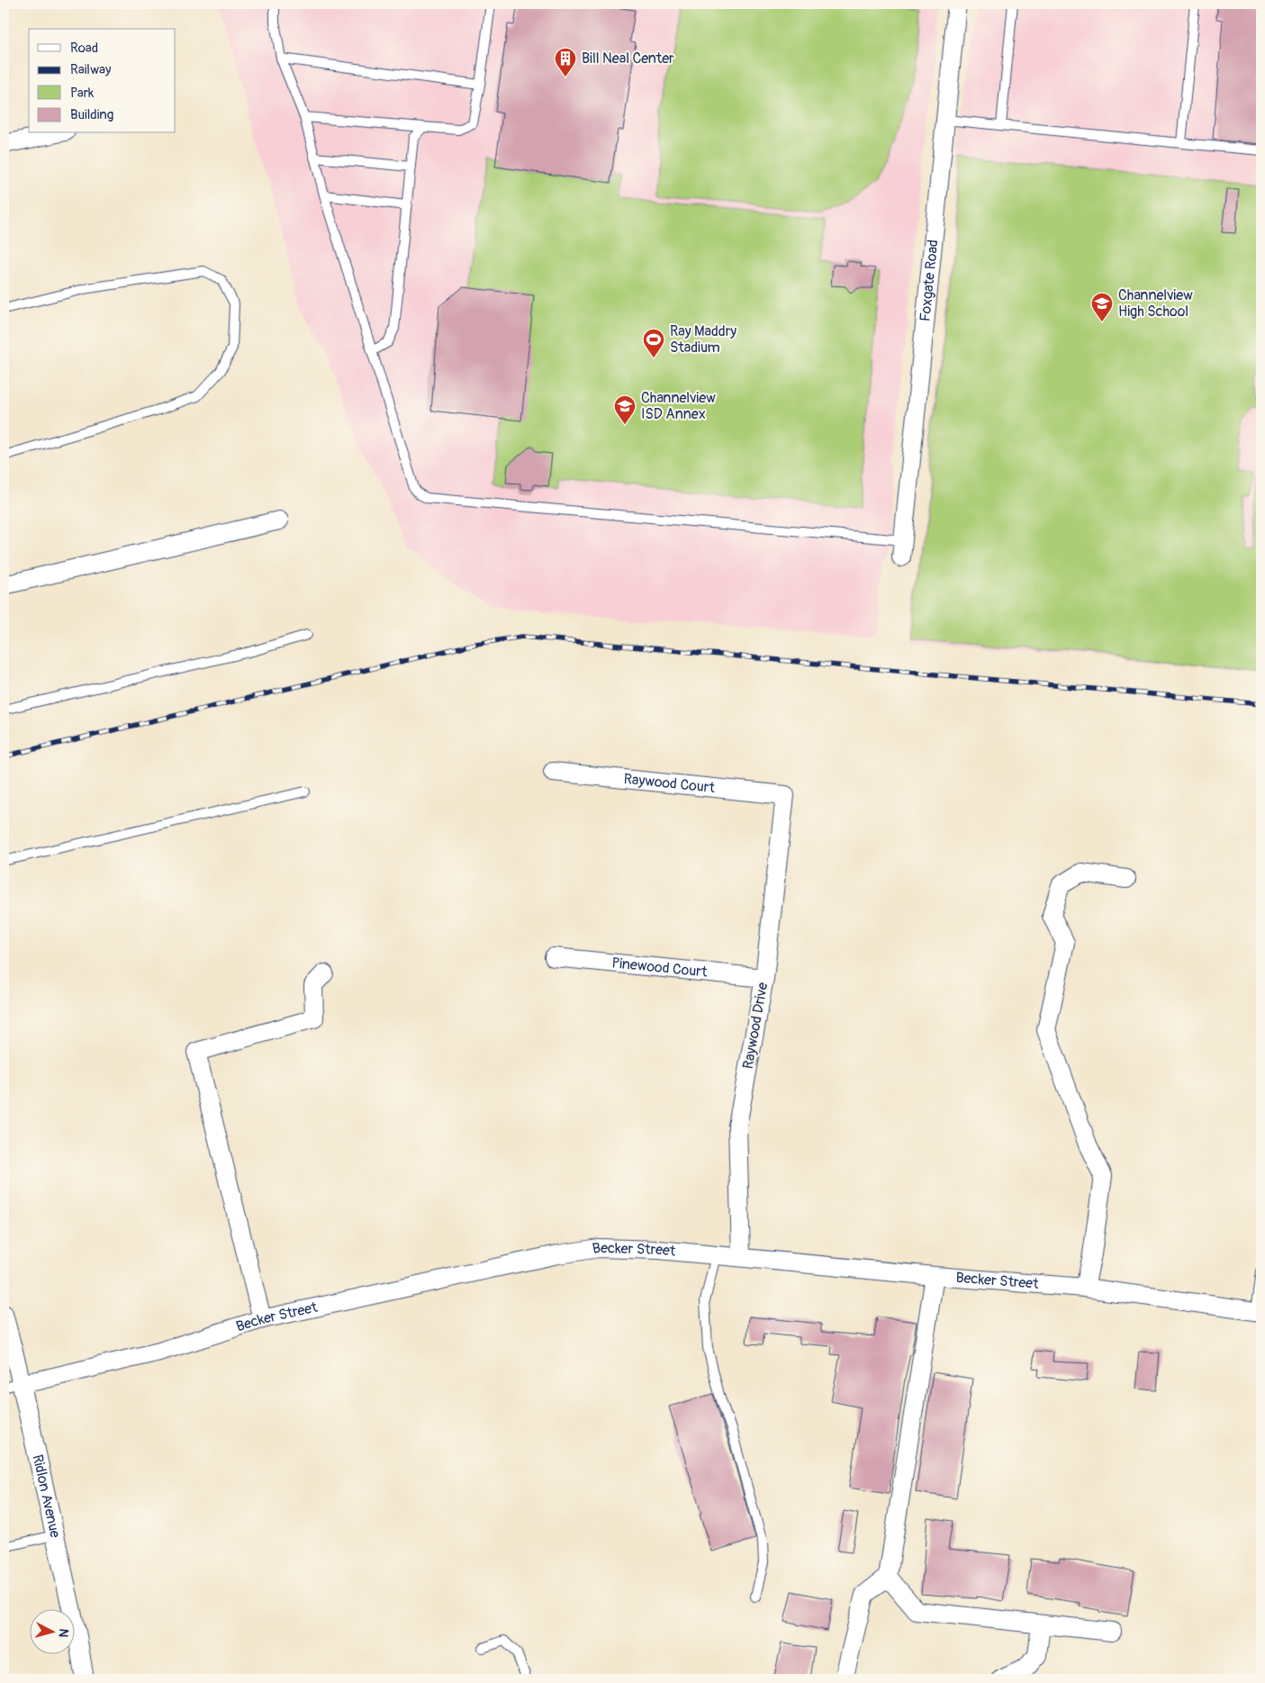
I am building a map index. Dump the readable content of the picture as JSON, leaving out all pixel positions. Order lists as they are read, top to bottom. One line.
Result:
{"streets":{"street":["Foxgate Road","Raywood Court","Pinewood Court","Raywood Drive","Becker Street","Ridlon Avenue"]},"crossings":[["Raywood Court","Raywood Drive"],["Pinewood Court","Raywood Drive"],["Raywood Drive","Becker Street"],["Becker Street","Ridlon Avenue"]],"places":{"building":["Bill Neal Center"],"school or university":["Channelview High School","Channelview ISD Annex"],"sports":["Ray Maddry Stadium"]},"legend":["Road","Railway","Park","Building"],"north":"right"}
